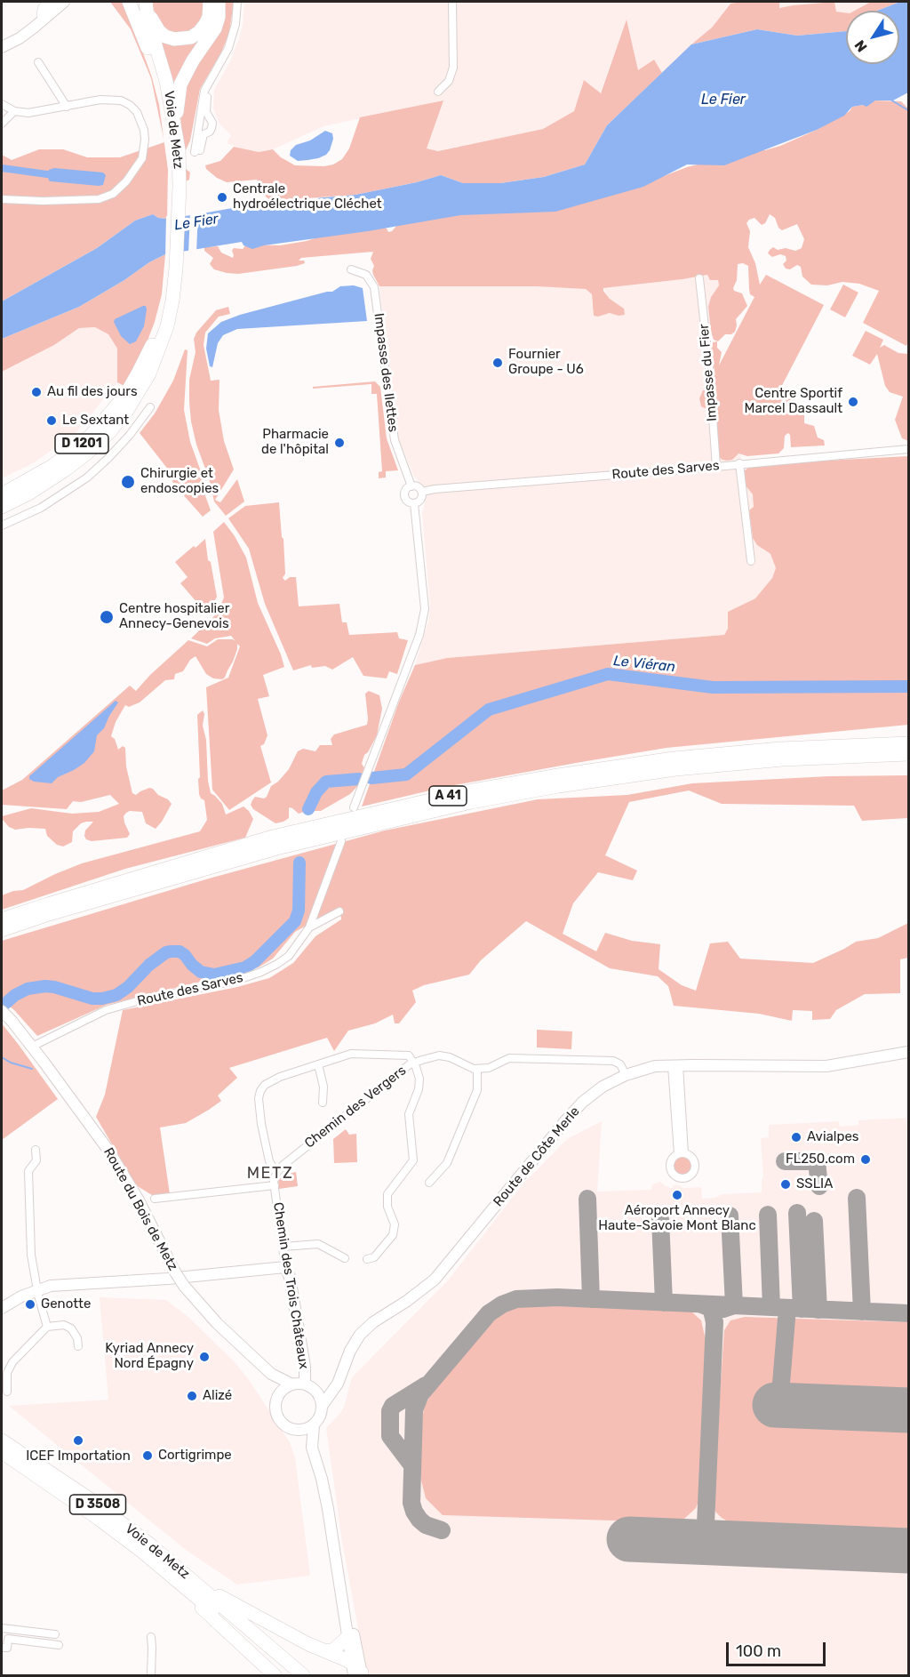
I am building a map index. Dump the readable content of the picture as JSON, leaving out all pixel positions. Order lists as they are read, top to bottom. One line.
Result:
{"streets":{"highway":["Voie de Metz","D 1201","A 41","D 3508"],"main road":["Route de Côte Merle","Route du Bois de Metz","Chemin des Trois Châteaux"],"street":["Impasse des Ilettes","Impasse du Fier","Route des Sarves","Chemin des Vergers"]},"crossings":[["Impasse des Ilettes","Route des Sarves"],["Impasse du Fier","Route des Sarves"],["Route des Sarves","Route du Bois de Metz"],["Chemin des Vergers","Chemin des Trois Châteaux"],["Route de Côte Merle","Route du Bois de Metz"],["Route de Côte Merle","Chemin des Trois Châteaux"],["Route du Bois de Metz","Chemin des Trois Châteaux"]],"districts":["METZ"],"water":["Le Fier","Le Viéran"],"places":["Centrale hydroélectrique Cléchet","Fournier Groupe - U6","Au fil des jours","Centre Sportif Marcel Dassault","Le Sextant","Pharmacie de l'hôpital","Chirurgie et endoscopies","Centre hospitalier Annecy-Genevois","Avialpes","FL250.com","SSLIA","Aéroport Annecy Haute-Savoie Mont Blanc","Genotte","Kyriad Annecy Nord Épagny","Alizé","ICEF Importation","Cortigrimpe"],"scale_bar":"100 m","north":"bottom left"}
